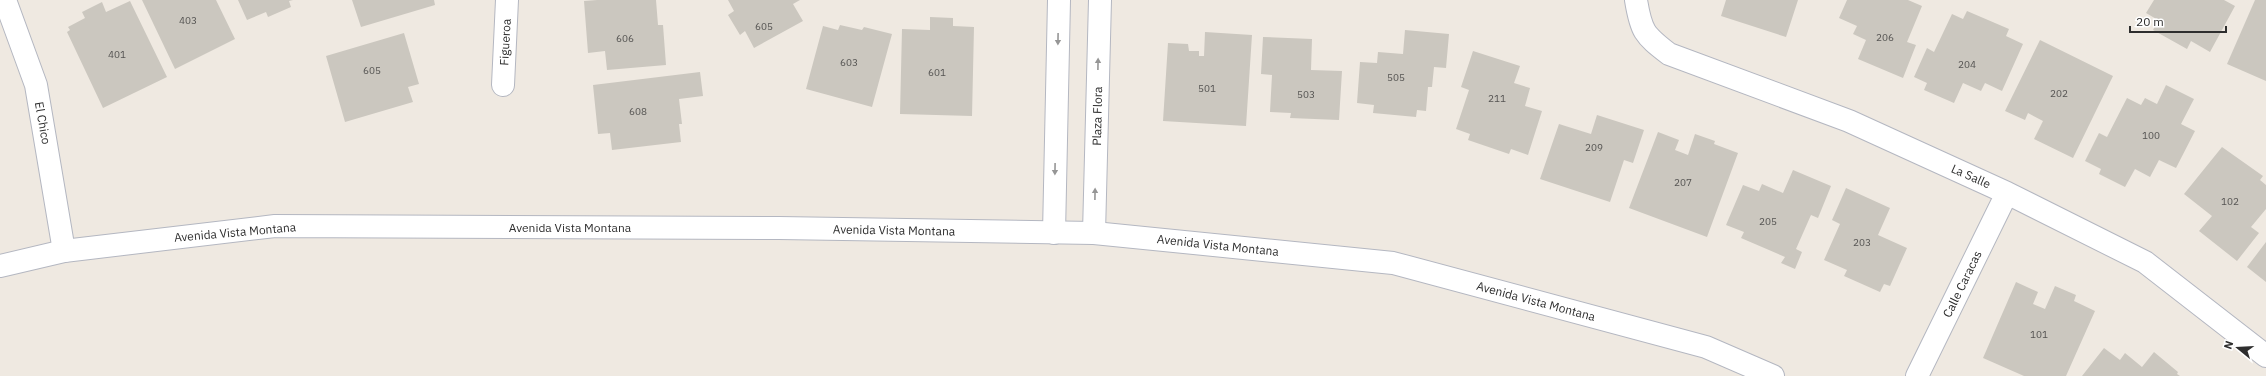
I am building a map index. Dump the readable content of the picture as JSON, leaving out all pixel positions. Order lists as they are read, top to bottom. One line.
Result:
{"streets":{"street":["Figueroa","Plaza Flora","El Chico","La Salle","Avenida Vista Montana","Calle Caracas"]},"crossings":[["Plaza Flora","Avenida Vista Montana"],["El Chico","Avenida Vista Montana"],["La Salle","Calle Caracas"]],"house_numbers":["403","605","206","606","401","603","204","605","601","505","501","202","503","211","608","100","209","207","102","205","203","101"],"scale_bar":"20 m","north":"left"}
